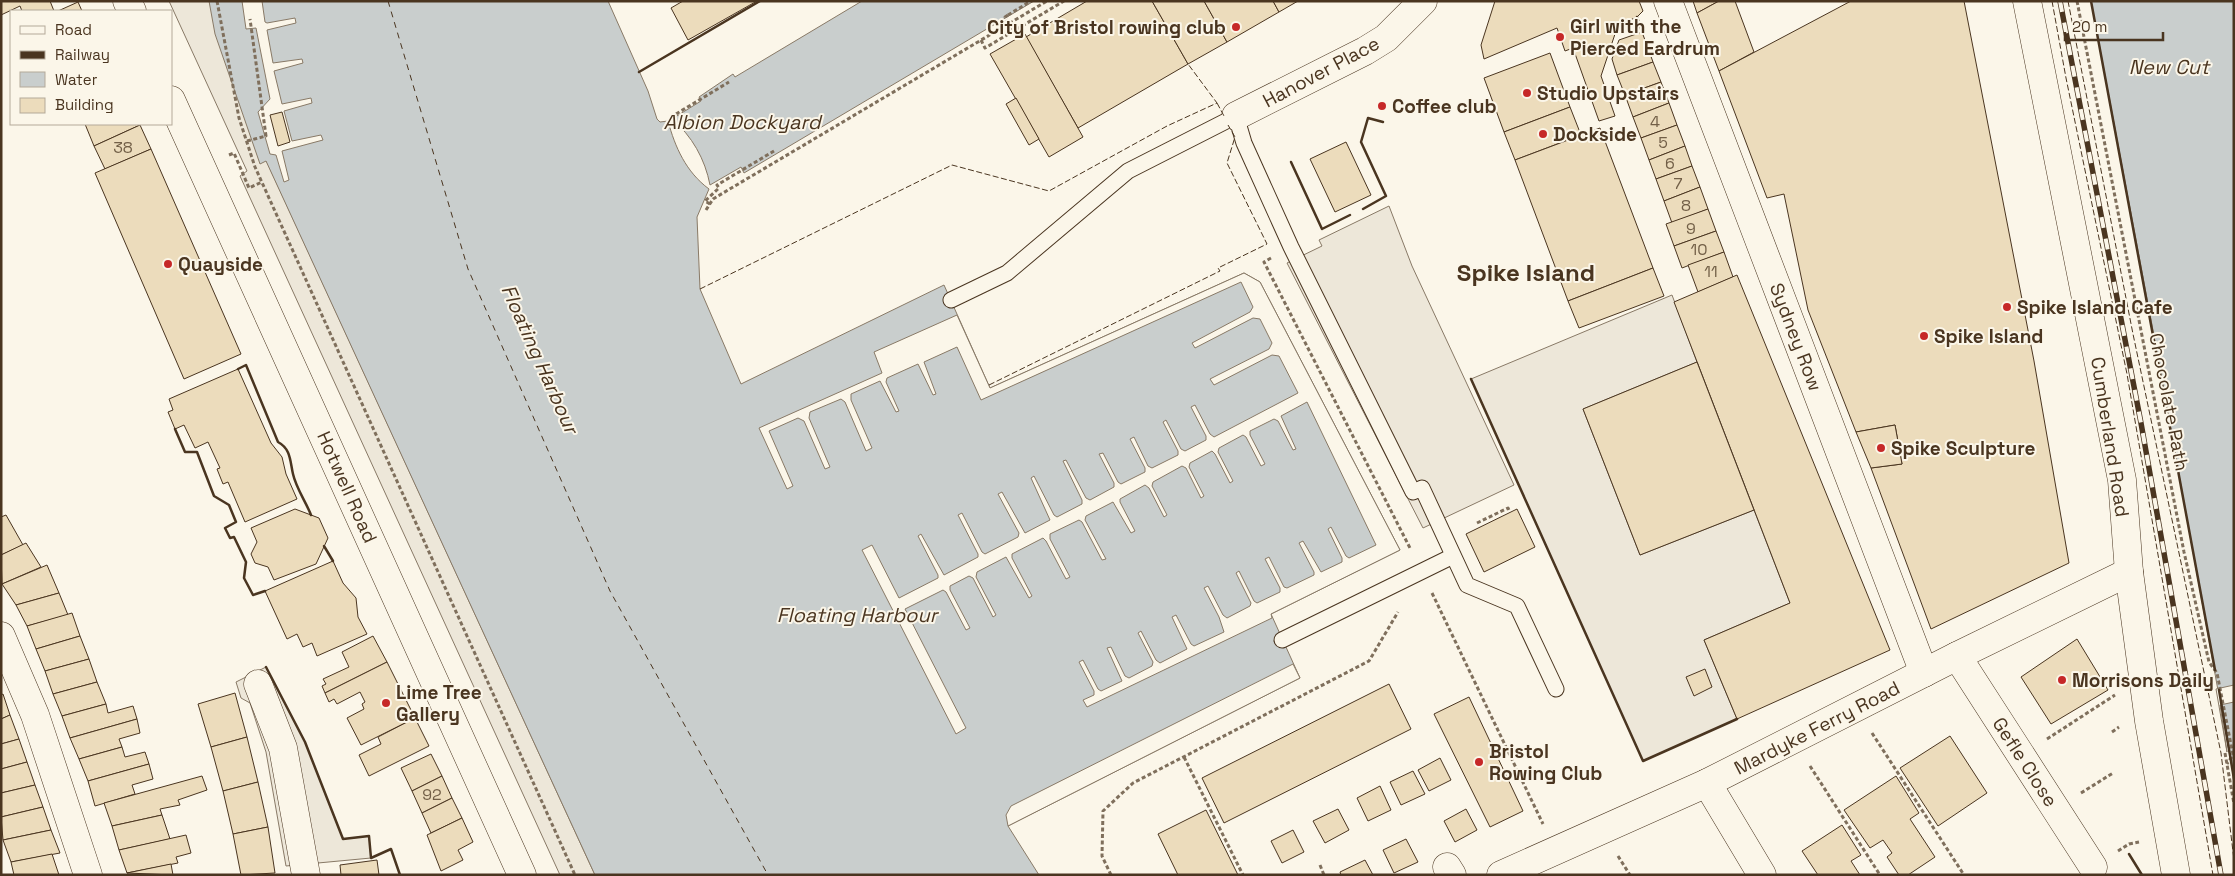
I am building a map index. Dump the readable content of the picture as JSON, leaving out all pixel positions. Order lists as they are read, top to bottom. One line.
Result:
{"streets":{"street":["Hanover Place","Sydney Row","Cumberland Road","Hotwell Road","Mardyke Ferry Road","Gefle Close"],"path":["Chocolate Path"]},"crossings":[["Sydney Row","Mardyke Ferry Road"],["Cumberland Road","Mardyke Ferry Road"],["Mardyke Ferry Road","Gefle Close"]],"districts":["Spike Island"],"water":["New Cut","Albion Dockyard","Floating Harbour"],"places":["City of Bristol rowing club","Girl with the Pierced Eardrum","Studio Upstairs","Coffee club","Dockside","Quayside","Spike Island Cafe","Spike Island","Spike Sculpture","Morrisons Daily","Lime Tree Gallery","Bristol Rowing Club"],"house_numbers":["4","5","38","6","7","8","9","10","11","92"],"legend":["Road","Railway","Water","Building"],"scale_bar":"20 m"}
